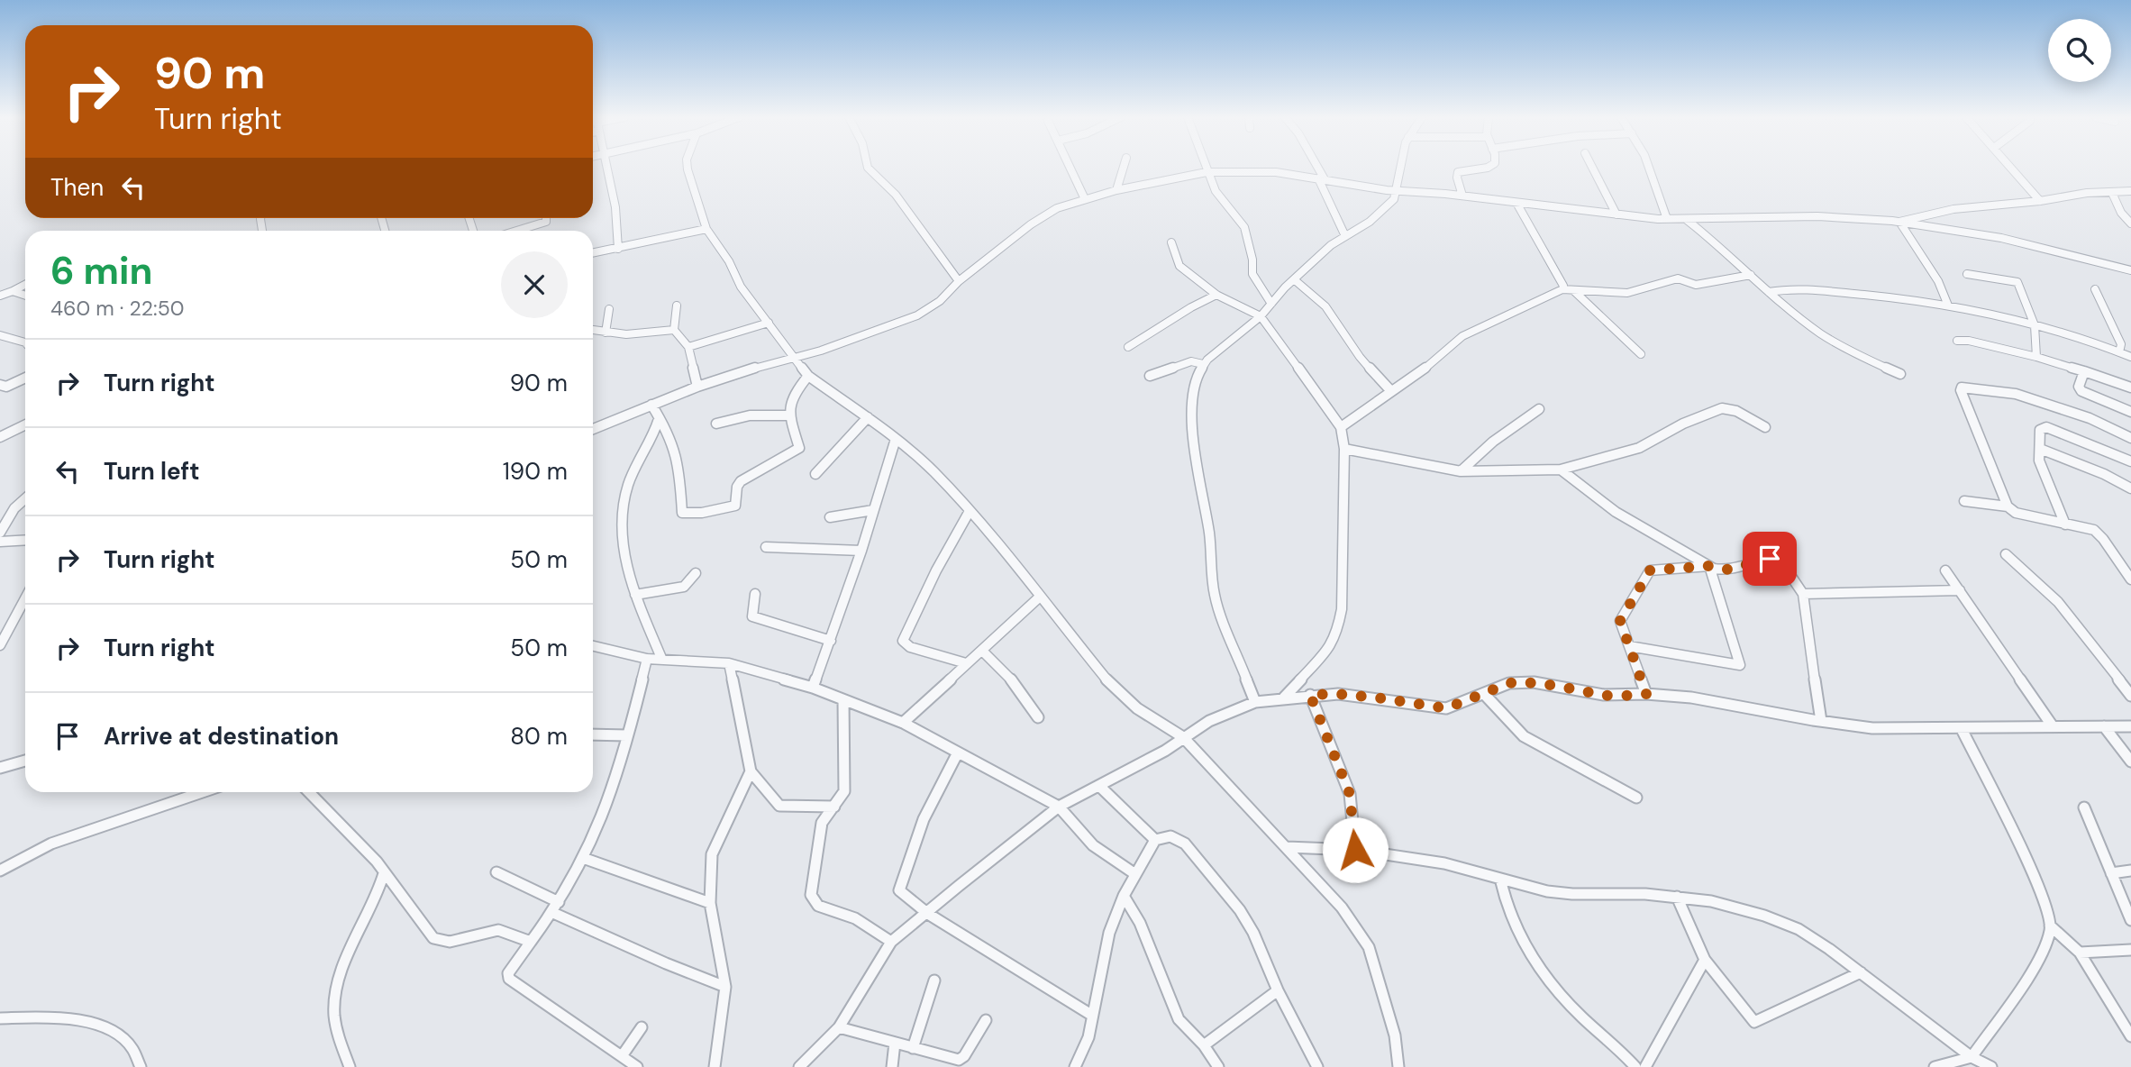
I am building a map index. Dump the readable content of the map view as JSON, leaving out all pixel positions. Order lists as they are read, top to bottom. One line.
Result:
{"page":{"turn":["90 m","Turn right"],"then":"Then","heading":["6 min","460 m · 22:50"],"list":[{"name":"Turn right","value":"90 m"},{"name":"Turn left","value":"190 m"},{"name":"Turn right","value":"50 m"},{"name":"Turn right","value":"50 m"},{"name":"Arrive at destination","value":"80 m"}]}}
